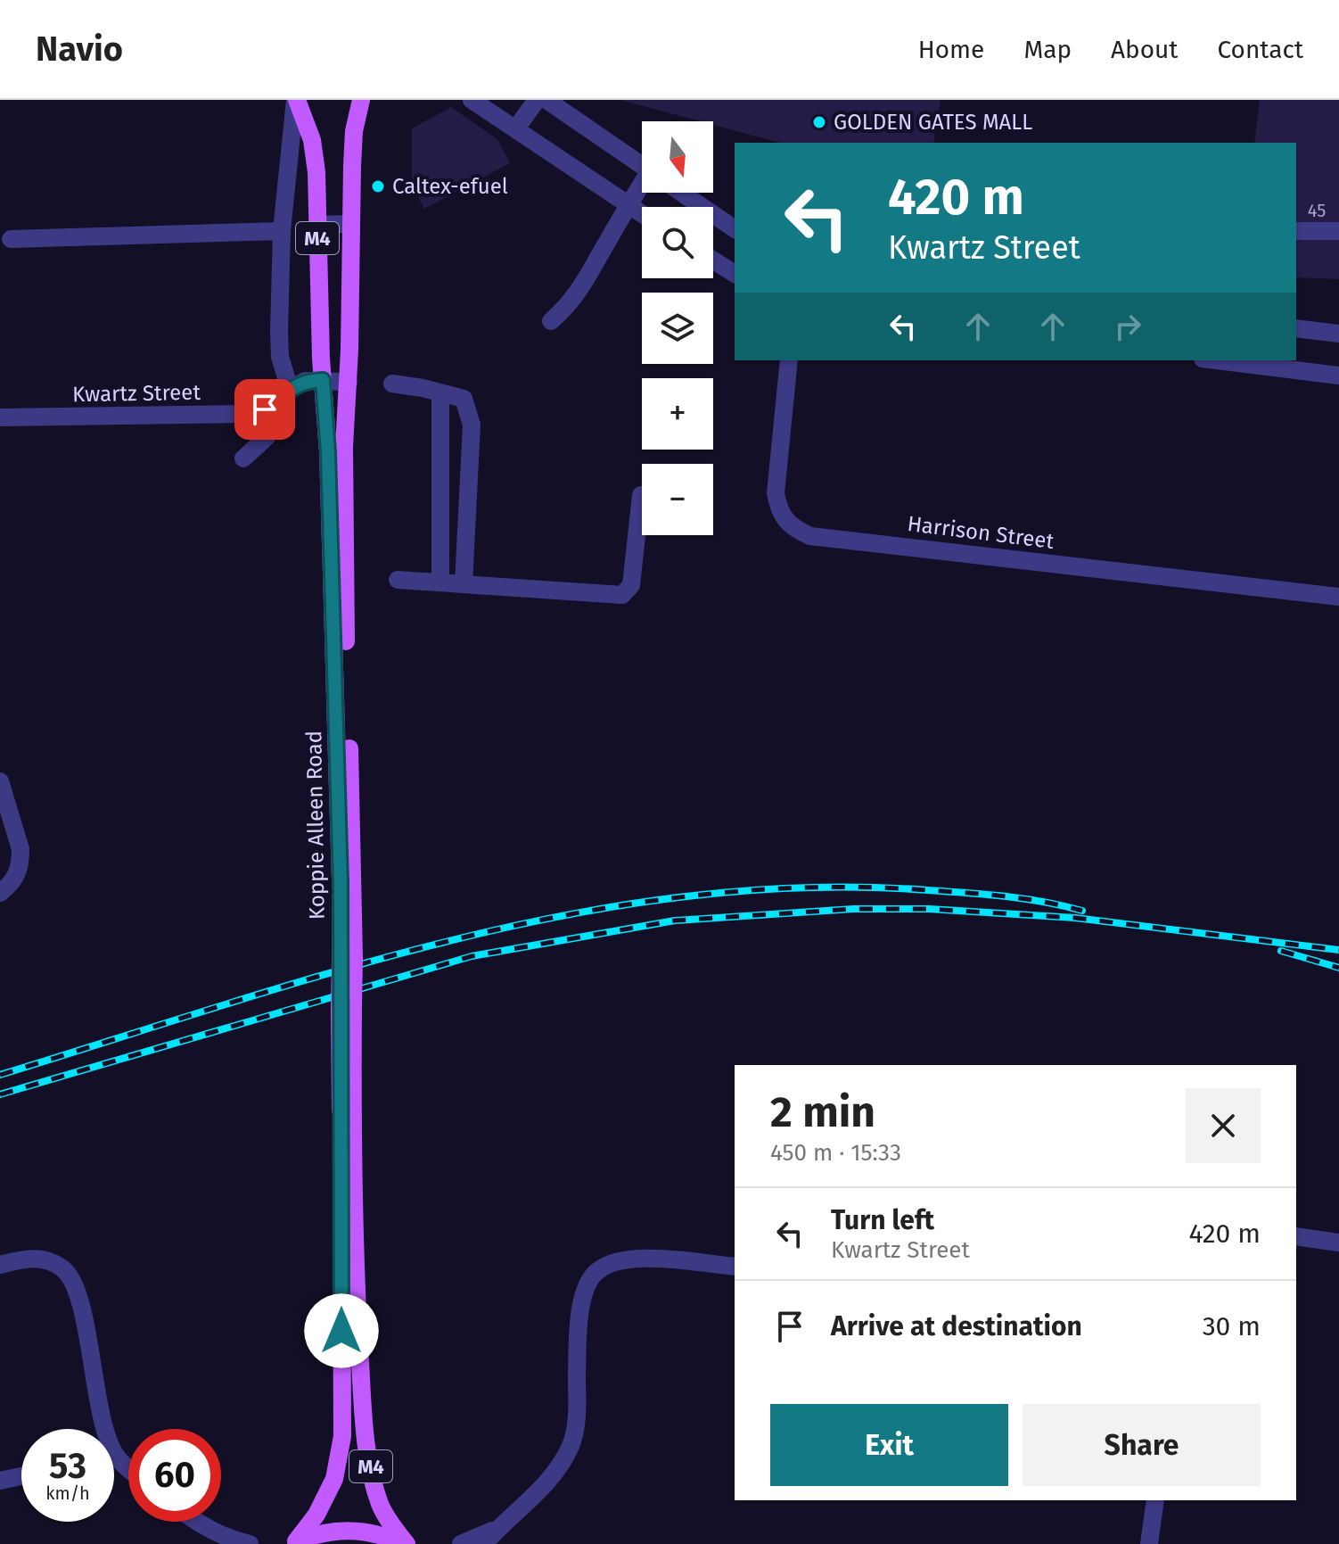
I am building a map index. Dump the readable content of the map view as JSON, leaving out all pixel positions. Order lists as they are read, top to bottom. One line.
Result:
{"streets":{"main road":["M4","Koppie Alleen Road"],"street":["Kwartz Street","Harrison Street"]},"crossings":[["M4","Koppie Alleen Road"],["Kwartz Street","Koppie Alleen Road"]],"places":["GOLDEN GATES MALL","Caltex-efuel"],"house_numbers":["45"],"north":"bottom","page":{"header":"Navio","nav":["Home","Map","About","Contact"],"map_buttons":["+","−"],"turn":["420 m","Kwartz Street"],"heading":["2 min","450 m · 15:33"],"list":[{"name":"Turn left","note":"Kwartz Street","value":"420 m"},{"name":"Arrive at destination","value":"30 m"}],"buttons":["Exit","Share"],"speed":"53 km/h","limit":"60"}}
